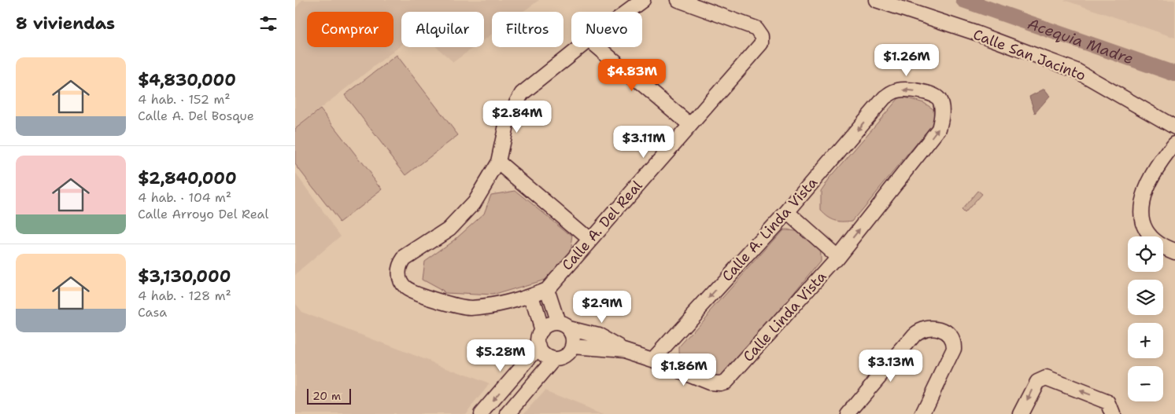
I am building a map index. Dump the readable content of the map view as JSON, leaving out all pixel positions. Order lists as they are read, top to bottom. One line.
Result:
{"streets":{"street":["Calle San Jacinto","Calle A. Del Real","Calle A. Linda Vista","Calle Linda Vista"]},"crossings":[["Calle A. Linda Vista","Calle Linda Vista"]],"one_way":["Calle A. Linda Vista"],"water":["Acequia Madre"],"scale_bar":"20 m","page":{"heading":"8 viviendas","chip":["Comprar","Alquilar","Filtros","Nuevo"],"price":["$1.26M","$4.83M","$2.84M","$3.11M","$2.9M","$5.28M","$3.13M","$1.86M"],"list":[{"name":"$4,830,000","note":"4 hab. · 152 m² · Calle A. Del Bosque"},{"name":"$2,840,000","note":"4 hab. · 104 m² · Calle Arroyo Del Real"},{"name":"$3,130,000","note":"4 hab. · 128 m² · Casa"}],"map_buttons":["+","−"],"scale":"20 m"}}
